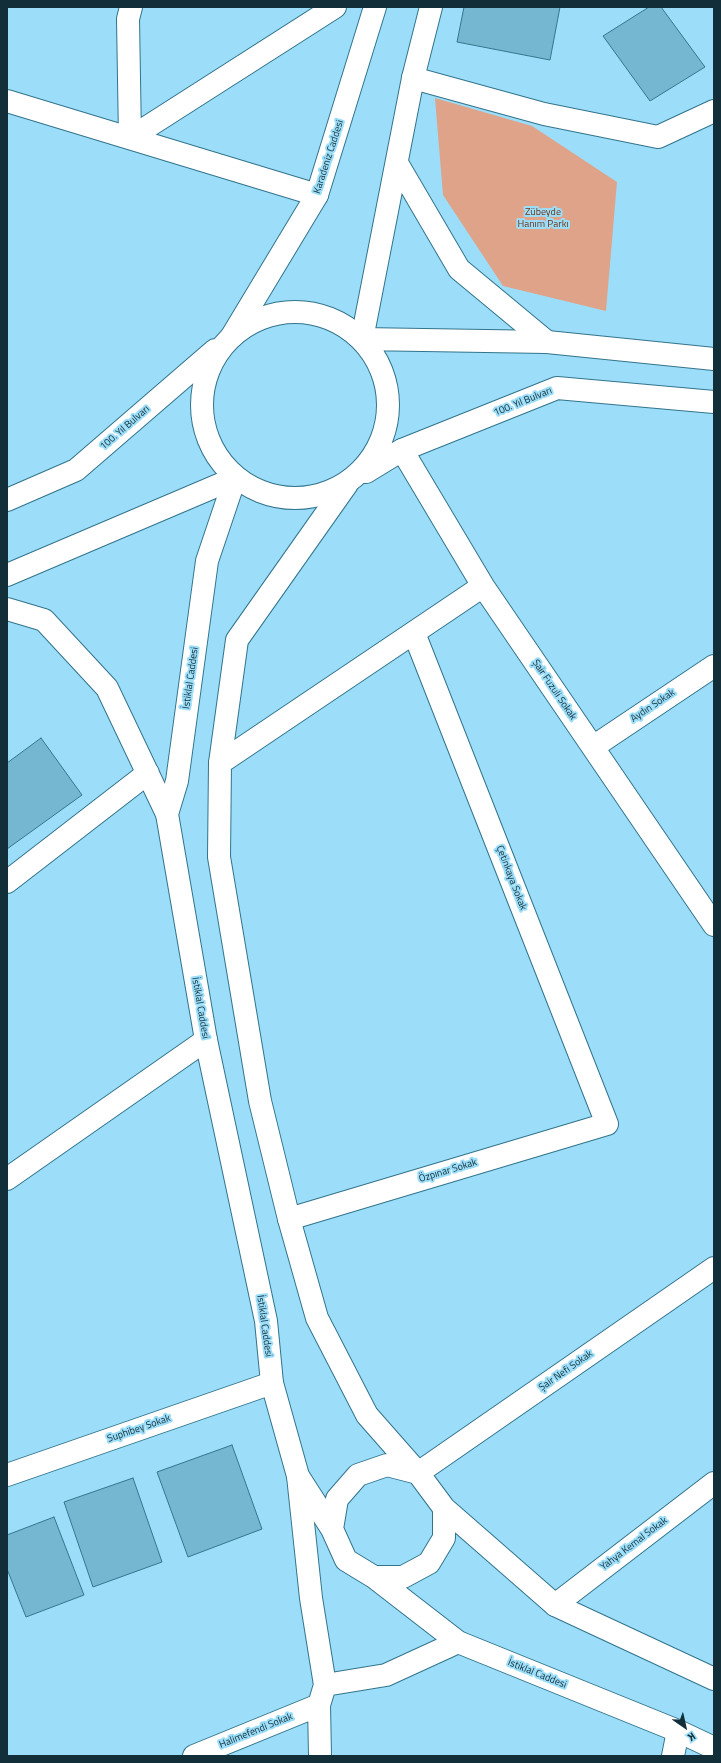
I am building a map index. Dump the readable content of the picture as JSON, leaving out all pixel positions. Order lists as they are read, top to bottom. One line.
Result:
{"streets":{"main road":["Karadeniz Caddesi","100. Yıl Bulvarı","İstiklal Caddesi","Şair Fuzuli Sokak","Aydın Sokak","Çetinkaya Sokak","Özpınar Sokak","Şair Nefi Sokak","Suphibey Sokak","Yahya Kemal Sokak","Halimefendi Sokak"]},"crossings":[["Karadeniz Caddesi","100. Yıl Bulvarı"],["100. Yıl Bulvarı","Şair Fuzuli Sokak"],["İstiklal Caddesi","Şair Nefi Sokak"],["İstiklal Caddesi","Suphibey Sokak"],["Şair Fuzuli Sokak","Aydın Sokak"],["Çetinkaya Sokak","Özpınar Sokak"]],"parks":["Zübeyde Hanım Parkı"],"north":"bottom right"}
